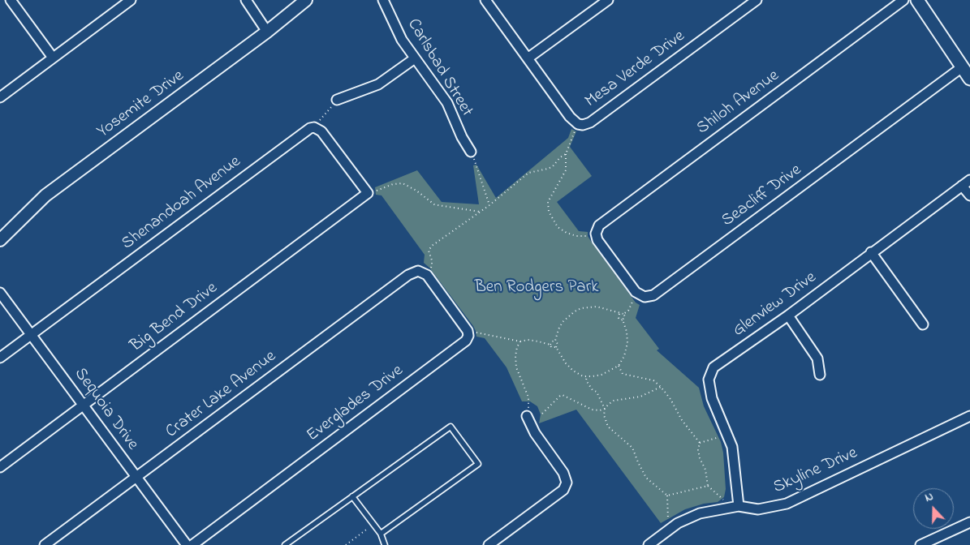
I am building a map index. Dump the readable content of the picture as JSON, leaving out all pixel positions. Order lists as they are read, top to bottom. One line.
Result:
{"streets":{"street":["Carlsbad Street","Mesa Verde Drive","Shiloh Avenue","Yosemite Drive","Seacliff Drive","Shenandoah Avenue","Glenview Drive","Big Bend Drive","Crater Lake Avenue","Everglades Drive","Sequoia Drive","Skyline Drive"]},"crossings":[["Shiloh Avenue","Seacliff Drive"],["Shenandoah Avenue","Sequoia Drive"],["Glenview Drive","Skyline Drive"],["Big Bend Drive","Sequoia Drive"],["Crater Lake Avenue","Sequoia Drive"]],"parks":["Ben Rodgers Park"],"north":"top"}
